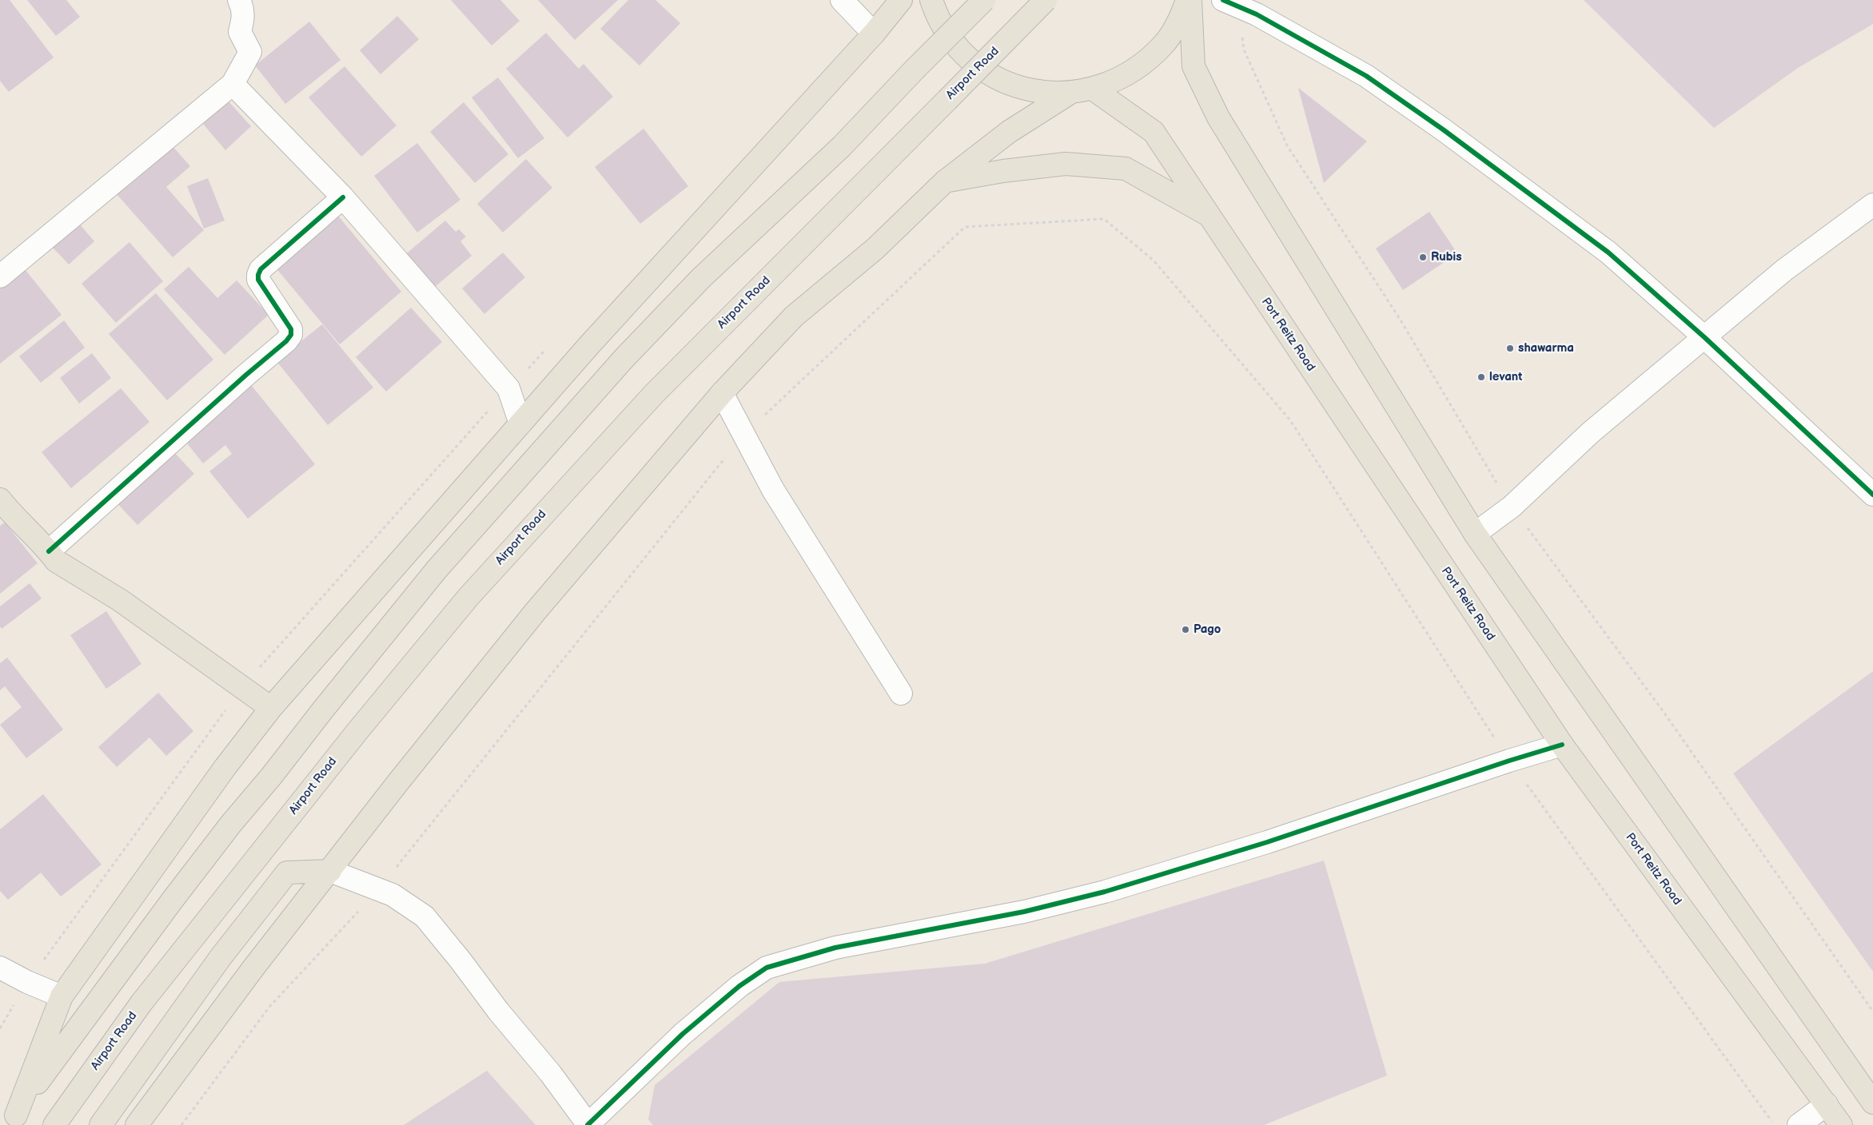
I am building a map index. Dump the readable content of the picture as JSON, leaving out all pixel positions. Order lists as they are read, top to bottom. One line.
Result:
{"streets":{"main road":["Airport Road","Port Reitz Road"]},"places":["Rubis","shawarma","levant","Pago"]}
